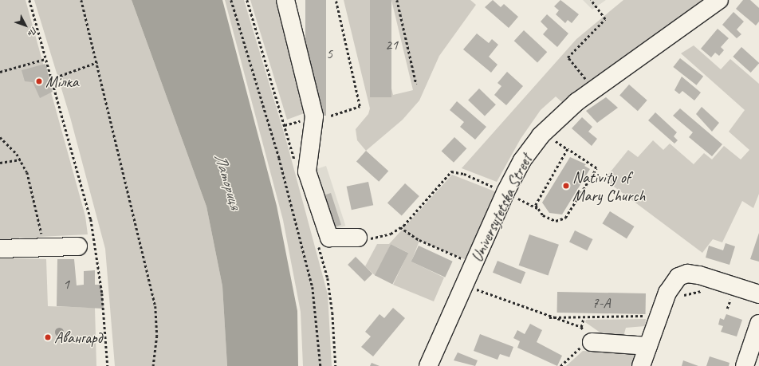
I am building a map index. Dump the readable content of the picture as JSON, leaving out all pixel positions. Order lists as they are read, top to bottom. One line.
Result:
{"streets":{"main road":["Universytetska Street"]},"water":["Латориця"],"places":["Мілка","Nativity of Mary Church","Авангард"],"house_numbers":["21","5","1","7-А"],"north":"bottom right"}
